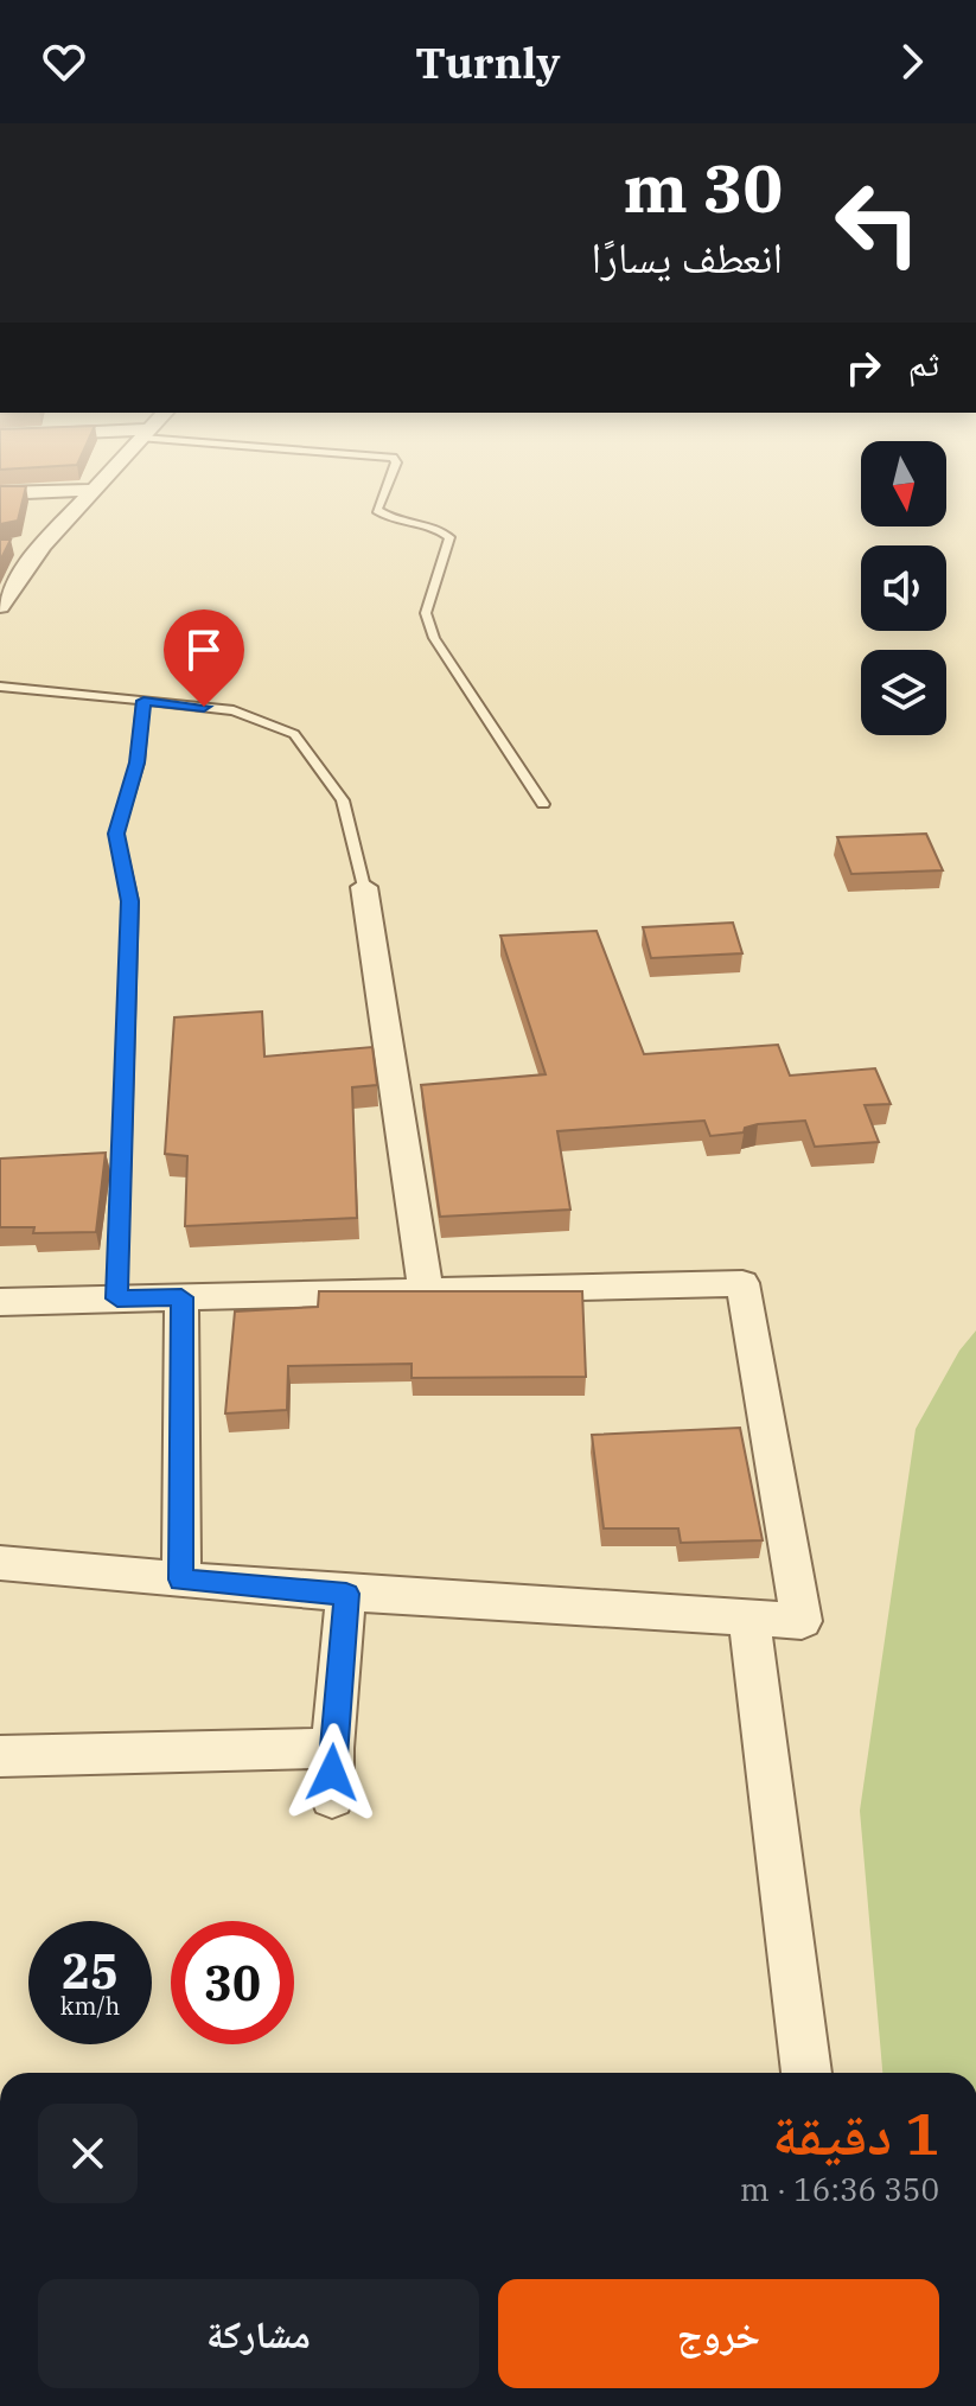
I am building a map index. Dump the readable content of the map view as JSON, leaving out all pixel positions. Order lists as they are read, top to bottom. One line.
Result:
{"north":"bottom","page":{"header":"Turnly","turn":["30 m","انعطف يسارًا"],"then":"ثم","speed":"25 km/h","limit":"30","heading":["1 دقيقة","350 m · 16:36"],"buttons":["خروج","مشاركة"]}}
